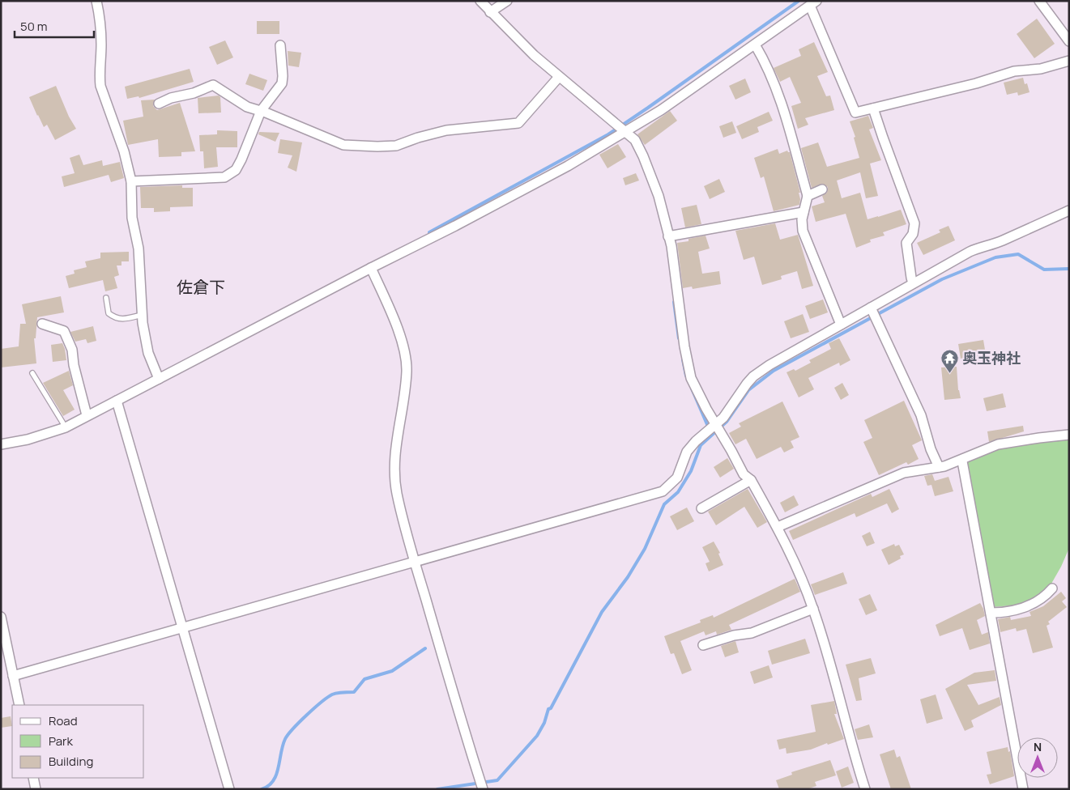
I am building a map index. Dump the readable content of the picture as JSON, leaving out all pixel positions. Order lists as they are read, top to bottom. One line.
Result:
{"districts":["佐倉下"],"places":{"temple":["奥玉神社"]},"legend":["Road","Park","Building"],"scale_bar":"50 m","north":"top"}
